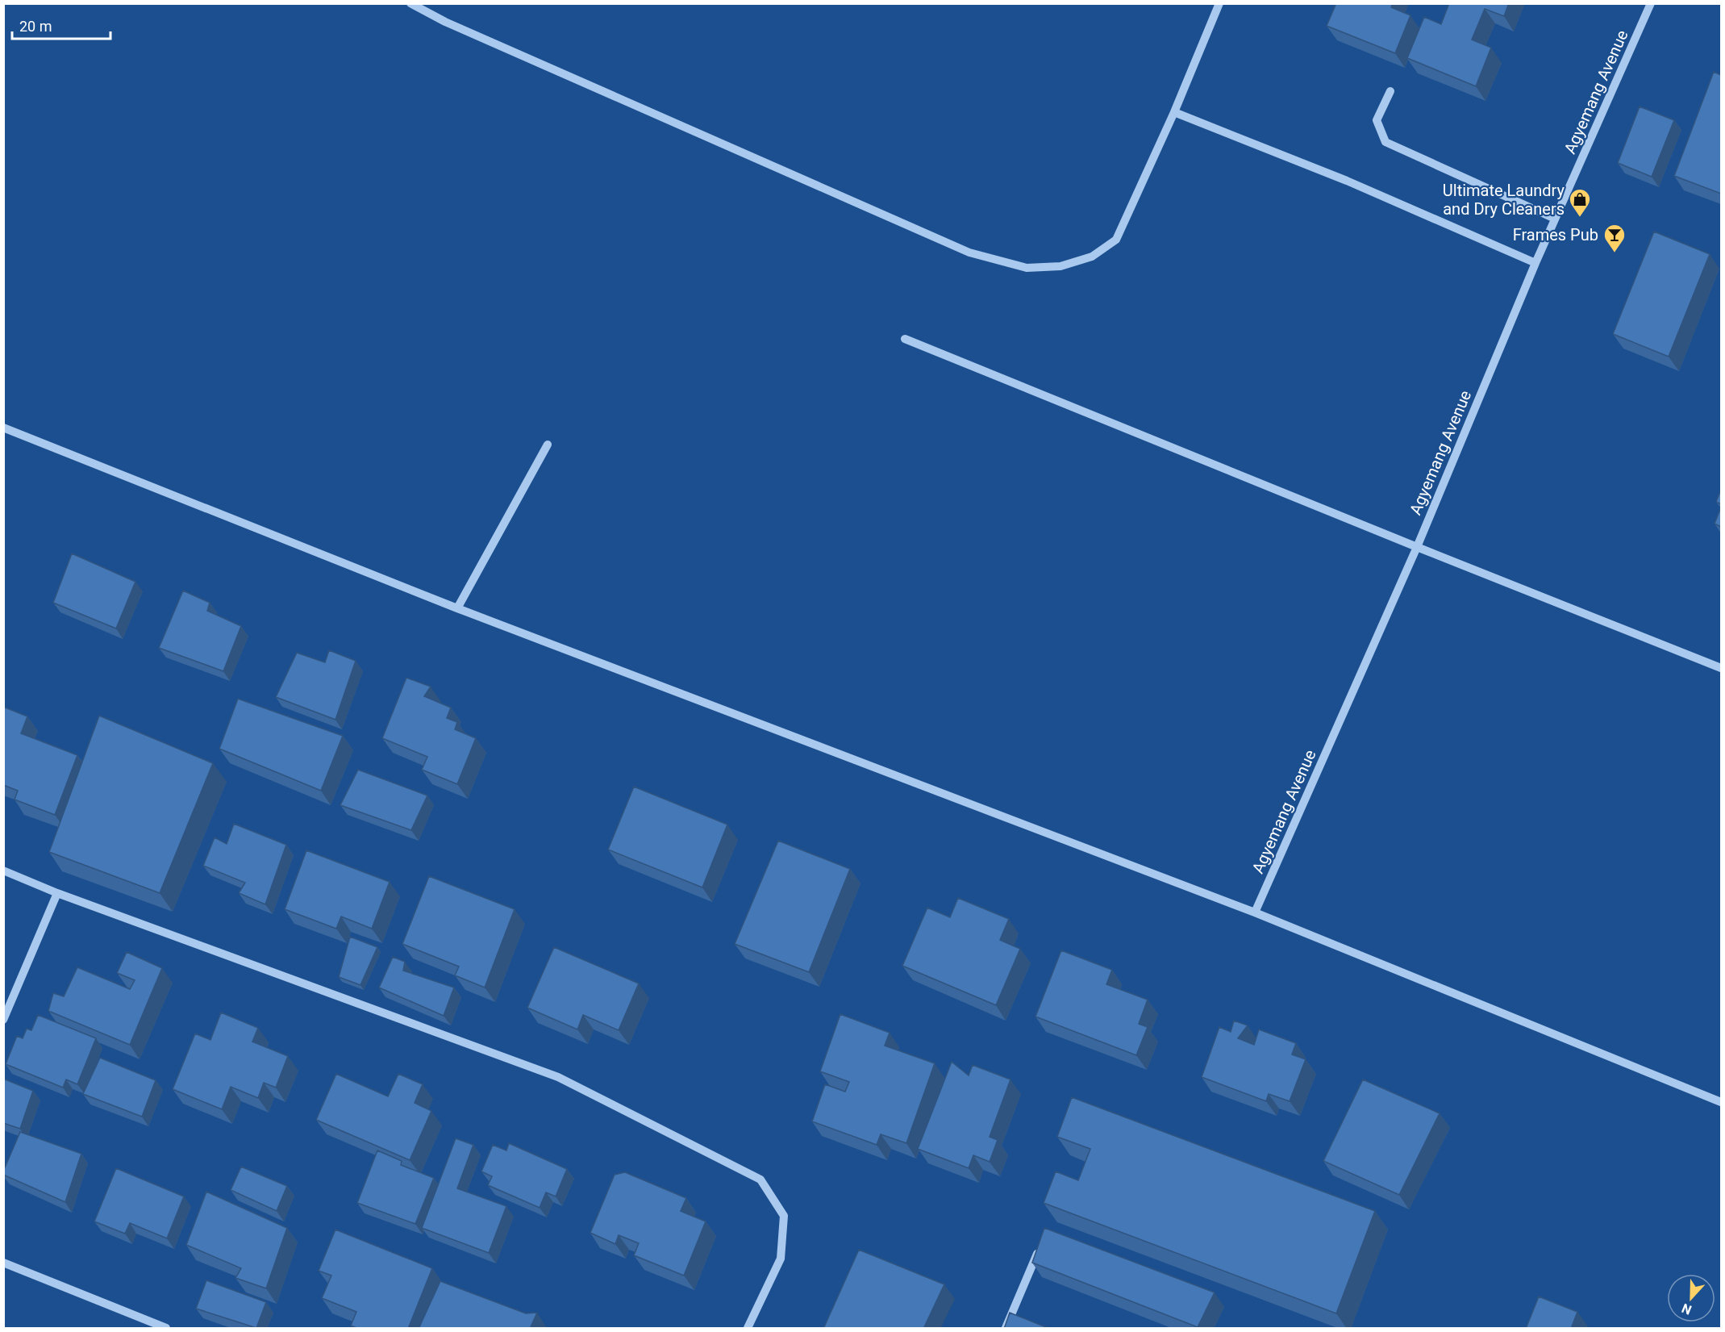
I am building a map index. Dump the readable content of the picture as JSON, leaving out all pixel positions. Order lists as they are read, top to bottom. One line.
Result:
{"streets":{"street":["Agyemang Avenue"]},"places":{"shop":["Ultimate Laundry and Dry Cleaners"],"bar":["Frames Pub"]},"scale_bar":"20 m","north":"bottom"}
